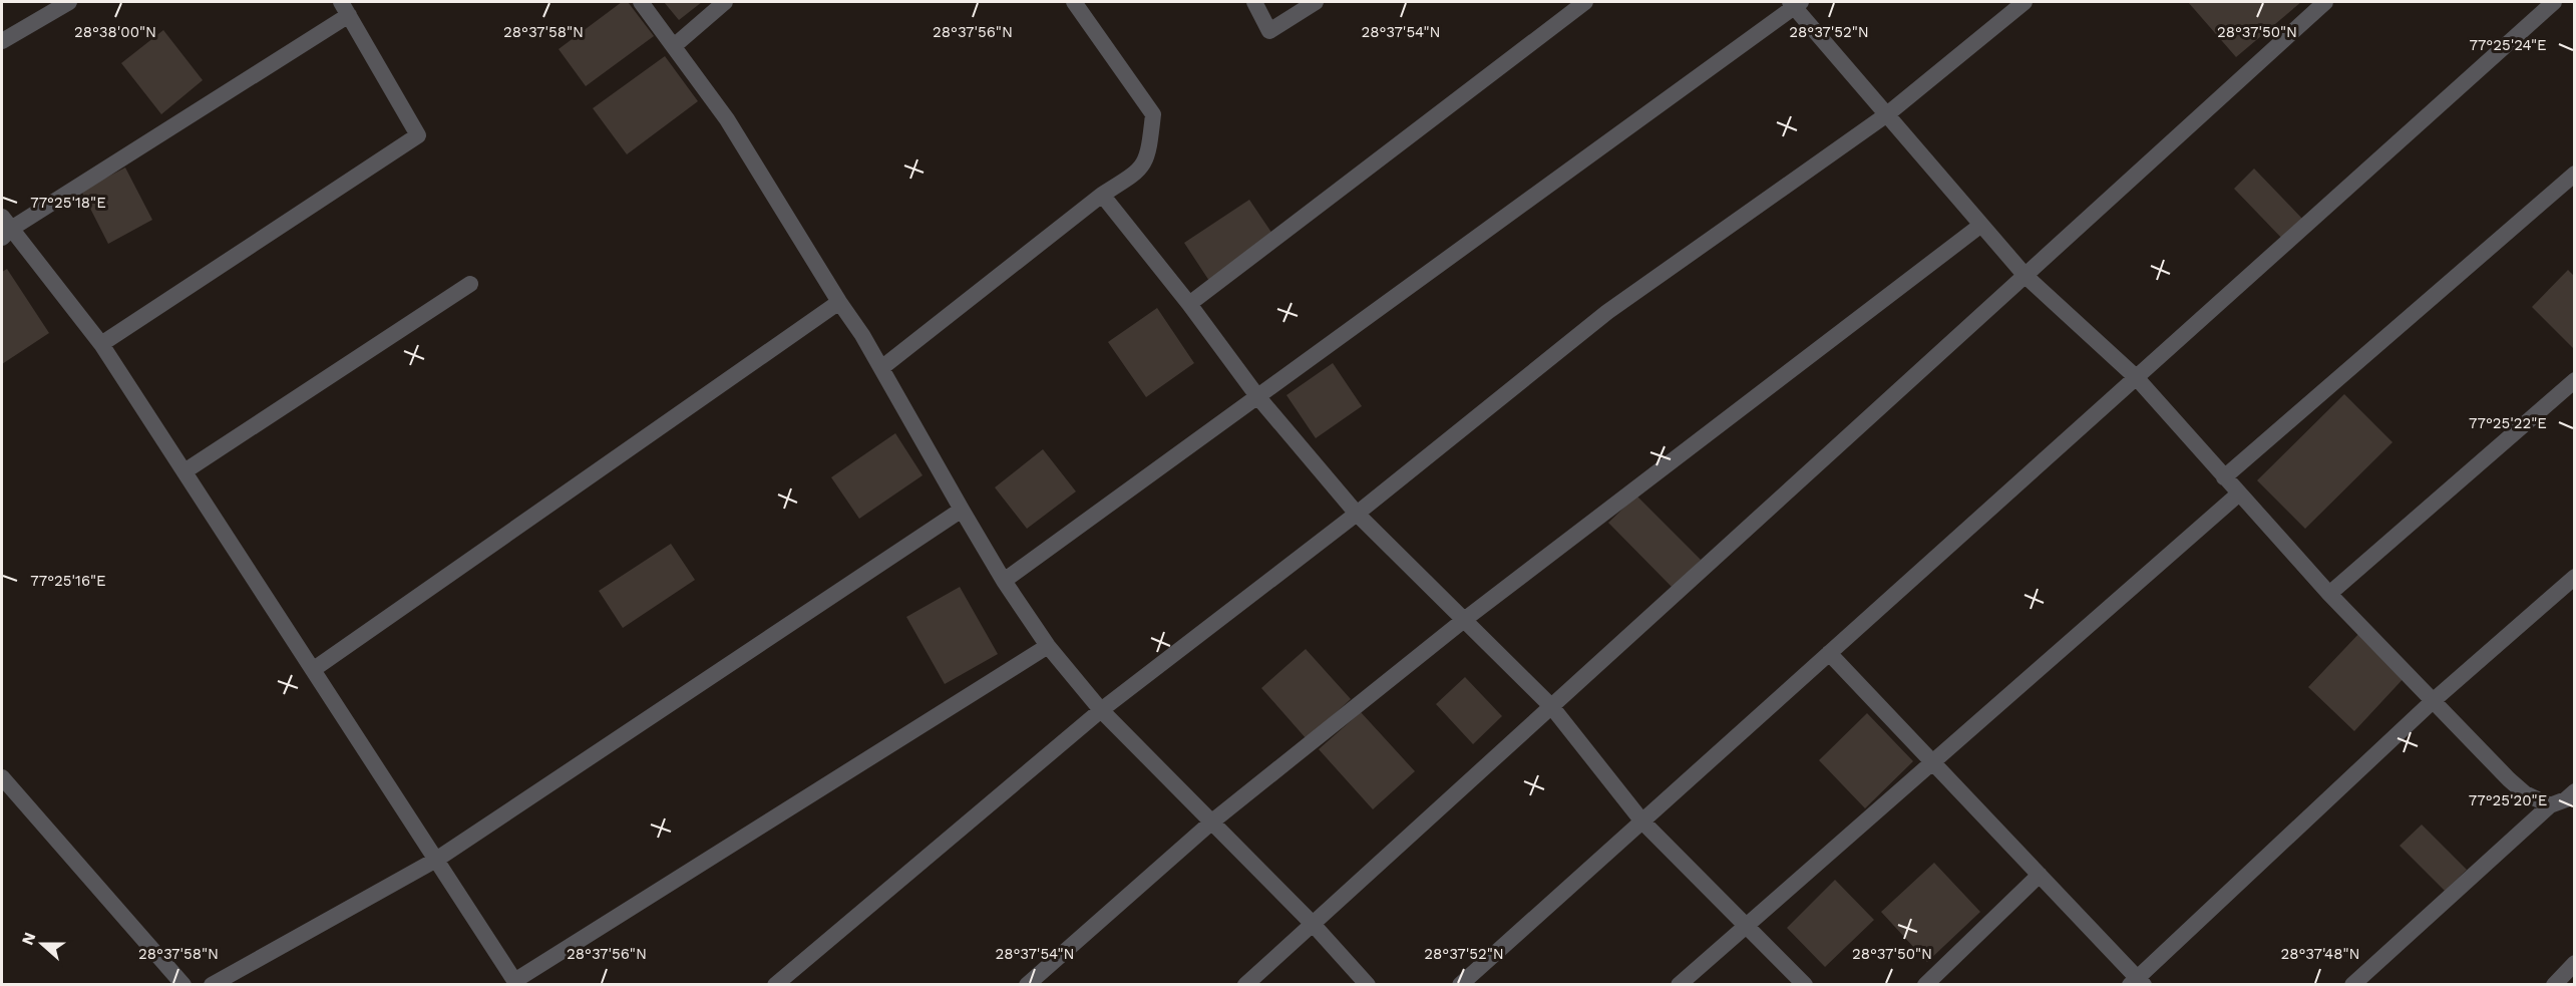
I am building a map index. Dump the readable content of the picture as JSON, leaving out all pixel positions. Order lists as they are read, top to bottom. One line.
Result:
{"north":"left","coordinates":["28°37'56\"N","28°37'54\"N","28°38'00\"N","28°37'58\"N","28°37'52\"N","28°37'50\"N","77°25'24\"E","77°25'18\"E","77°25'22\"E","77°25'16\"E","77°25'20\"E","28°37'48\"N"]}
